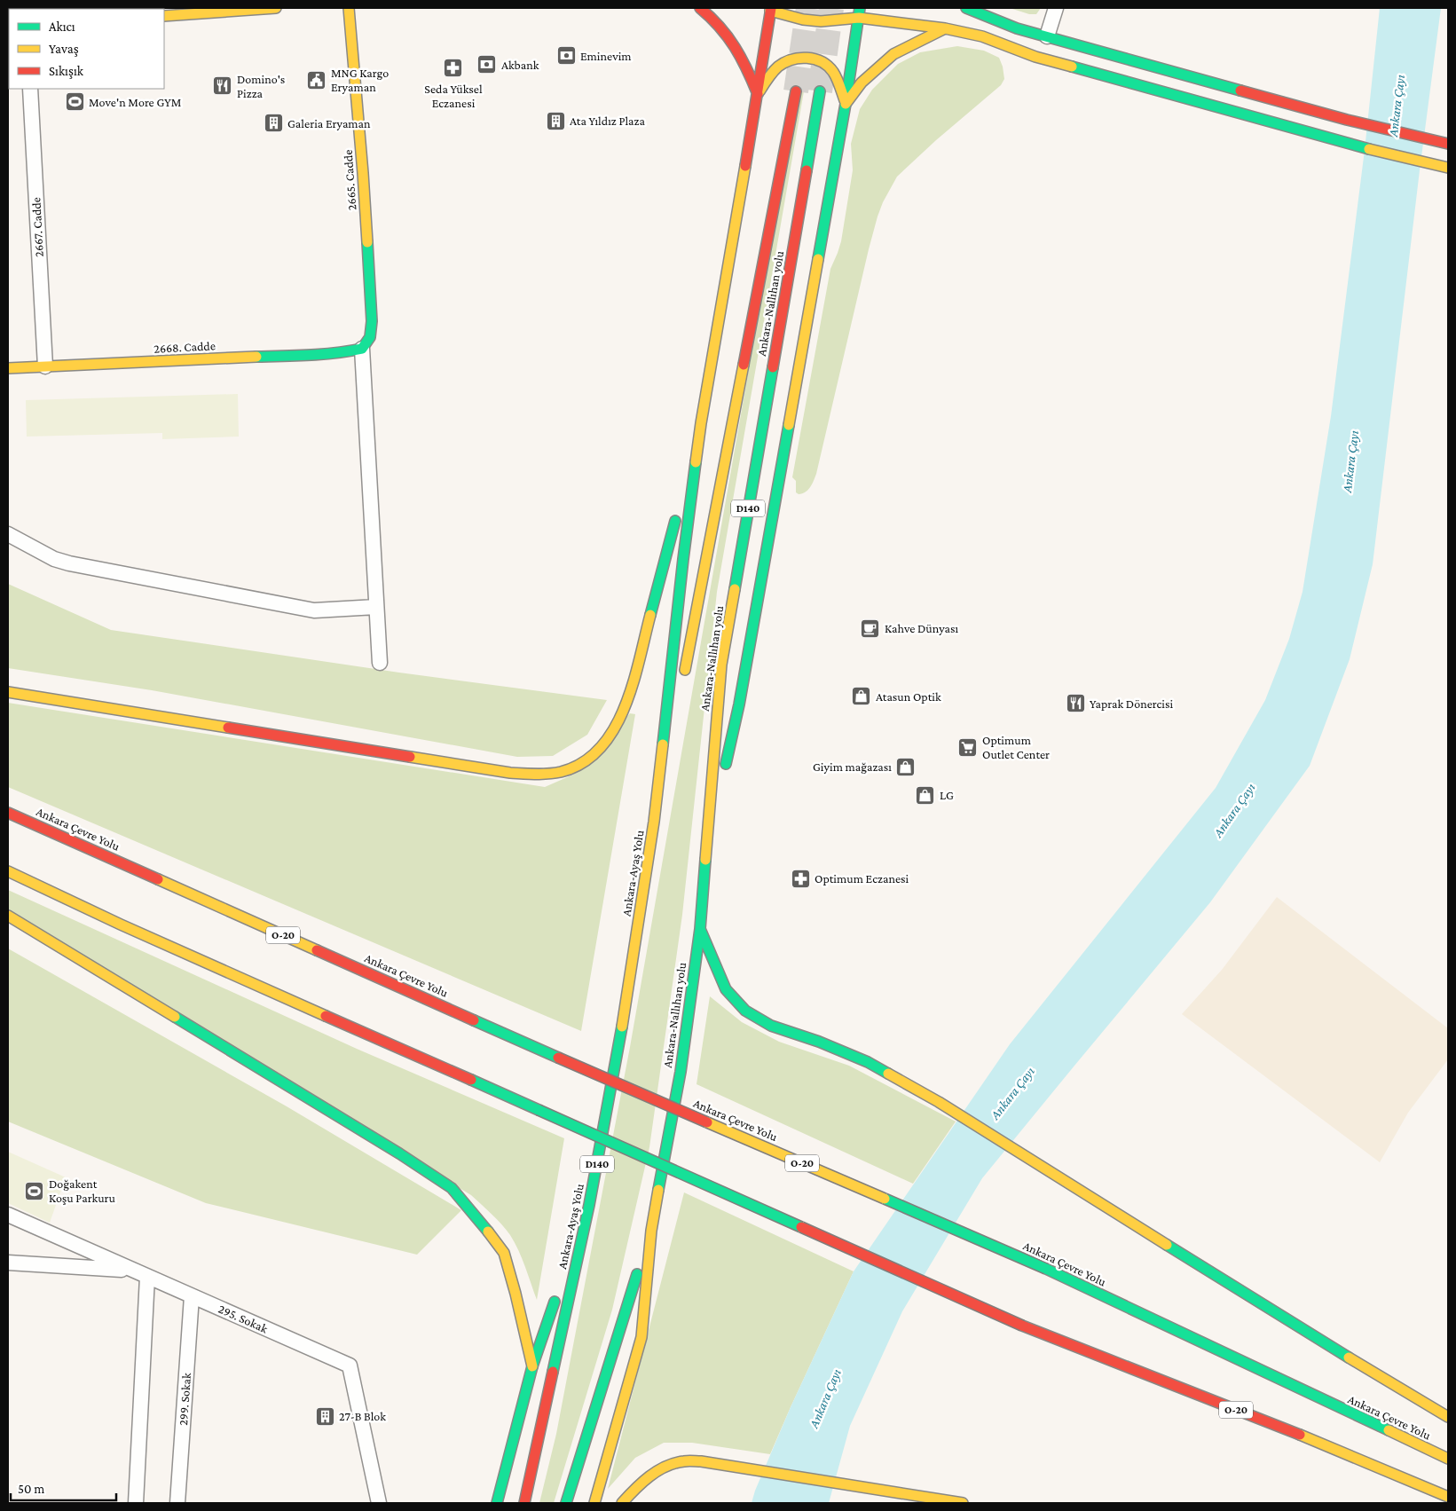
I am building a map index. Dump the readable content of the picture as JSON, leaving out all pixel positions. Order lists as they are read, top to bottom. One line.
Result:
{"streets":{"main road":["2665. Cadde","Ankara-Nallıhan yolu","2668. Cadde","D140","Ankara Çevre Yolu","Ankara-Ayaş Yolu","O-20"],"street":["2667. Cadde","295. Sokak","299. Sokak"]},"crossings":[["2665. Cadde","2668. Cadde"],["2667. Cadde","2668. Cadde"],["Ankara-Nallıhan yolu","D140"],["D140","Ankara-Ayaş Yolu"],["295. Sokak","299. Sokak"]],"water":["Ankara Çayı"],"places":{"bank":["Eminevim","Akbank"],"pharmacy":["Seda Yüksel Eczanesi","Optimum Eczanesi"],"public building":["MNG Kargo Eryaman"],"restaurant":["Domino's Pizza","Yaprak Dönercisi"],"sports":["Move'n More GYM","Doğakent Koşu Parkuru"],"building":["Ata Yıldız Plaza","Galeria Eryaman","27-B Blok"],"cafe":["Kahve Dünyası"],"shop":["Atasun Optik","Giyim mağazası","LG"],"supermarket":["Optimum Outlet Center"]},"legend":["Akıcı","Yavaş","Sıkışık"],"scale_bar":"50 m"}
